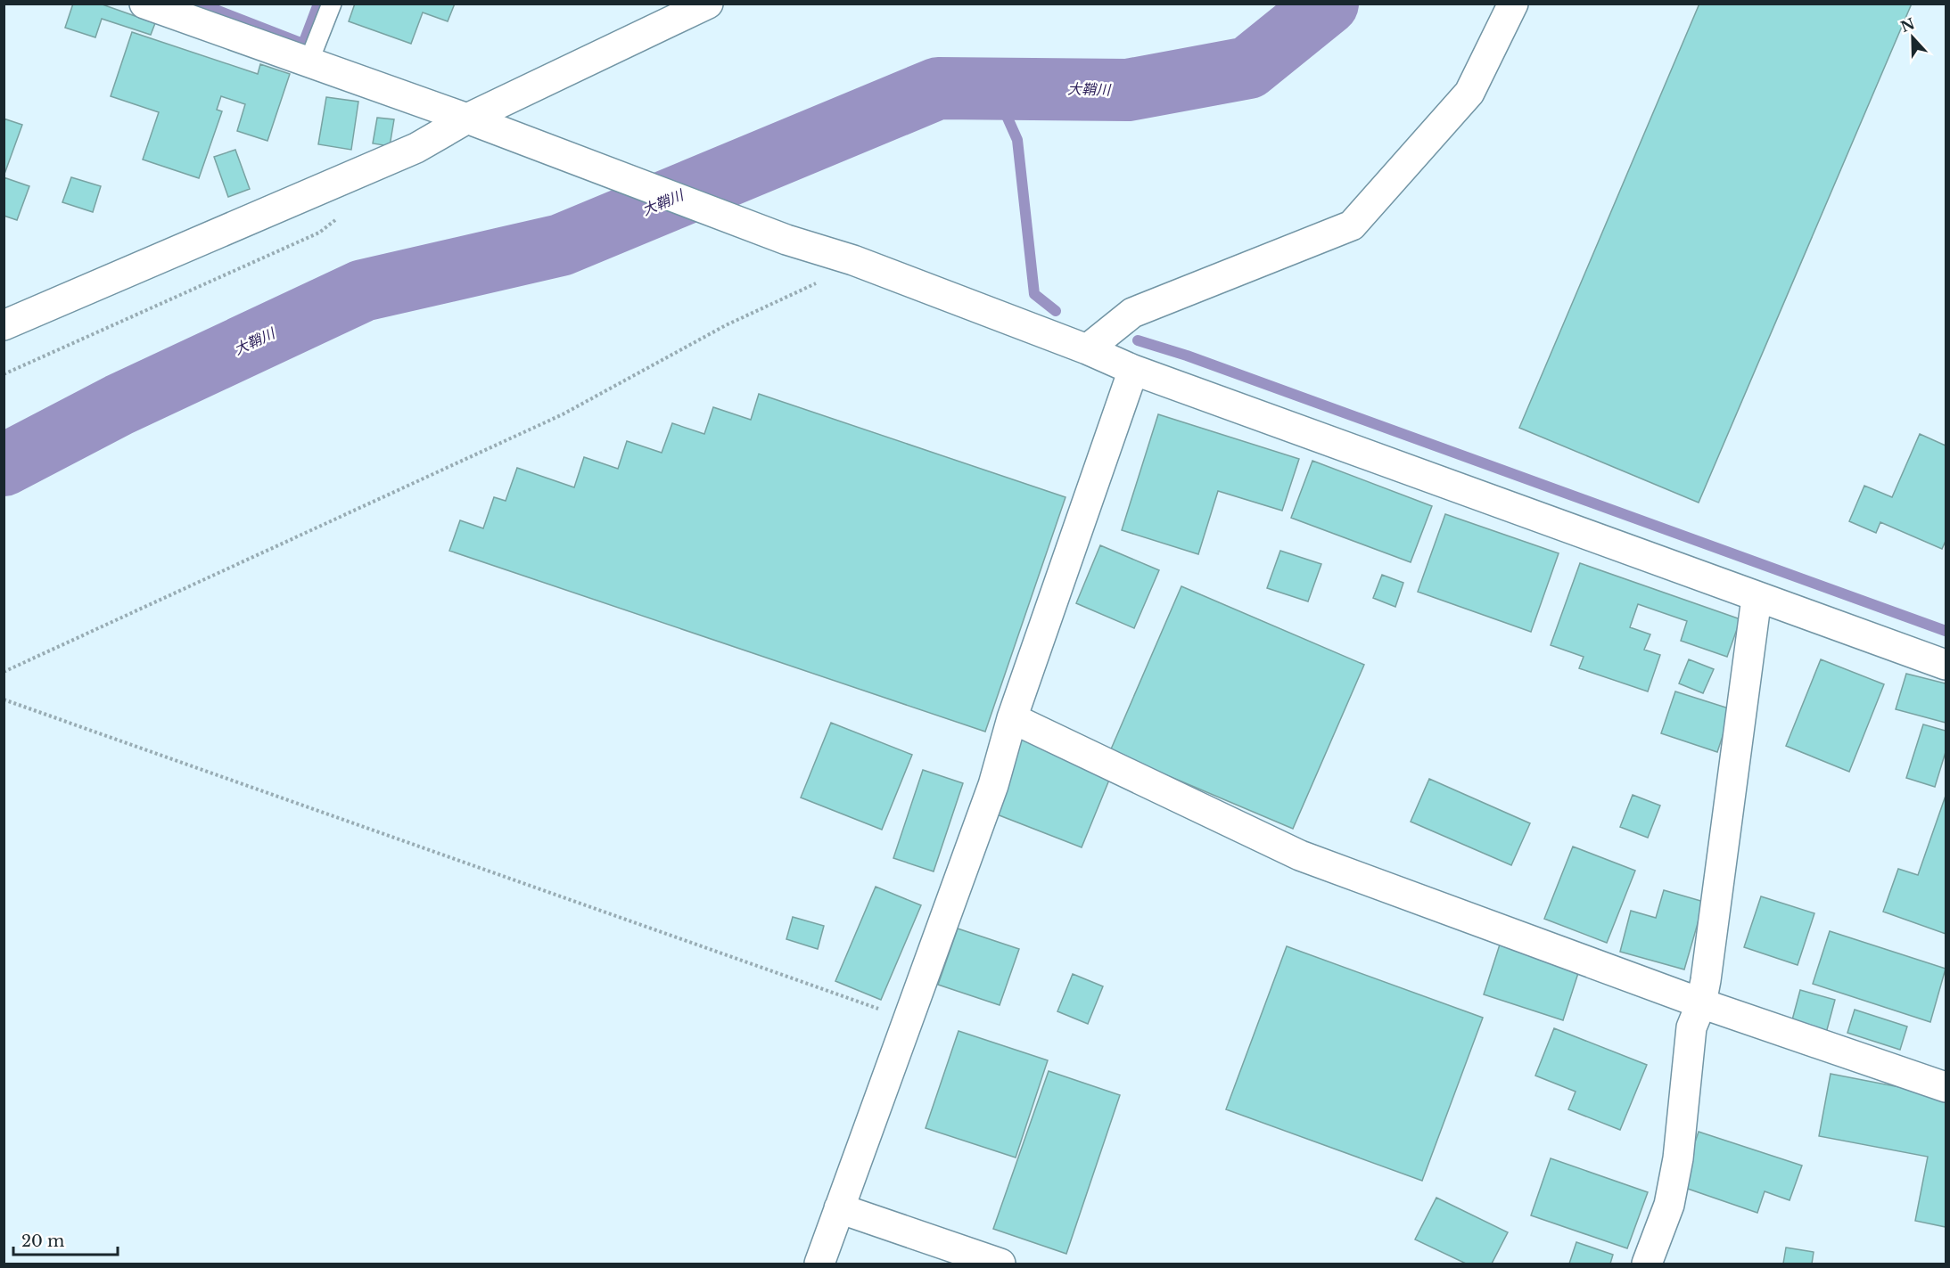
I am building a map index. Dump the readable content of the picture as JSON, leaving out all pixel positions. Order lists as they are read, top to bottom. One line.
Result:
{"water":["大鞘川"],"scale_bar":"20 m","north":"top"}
